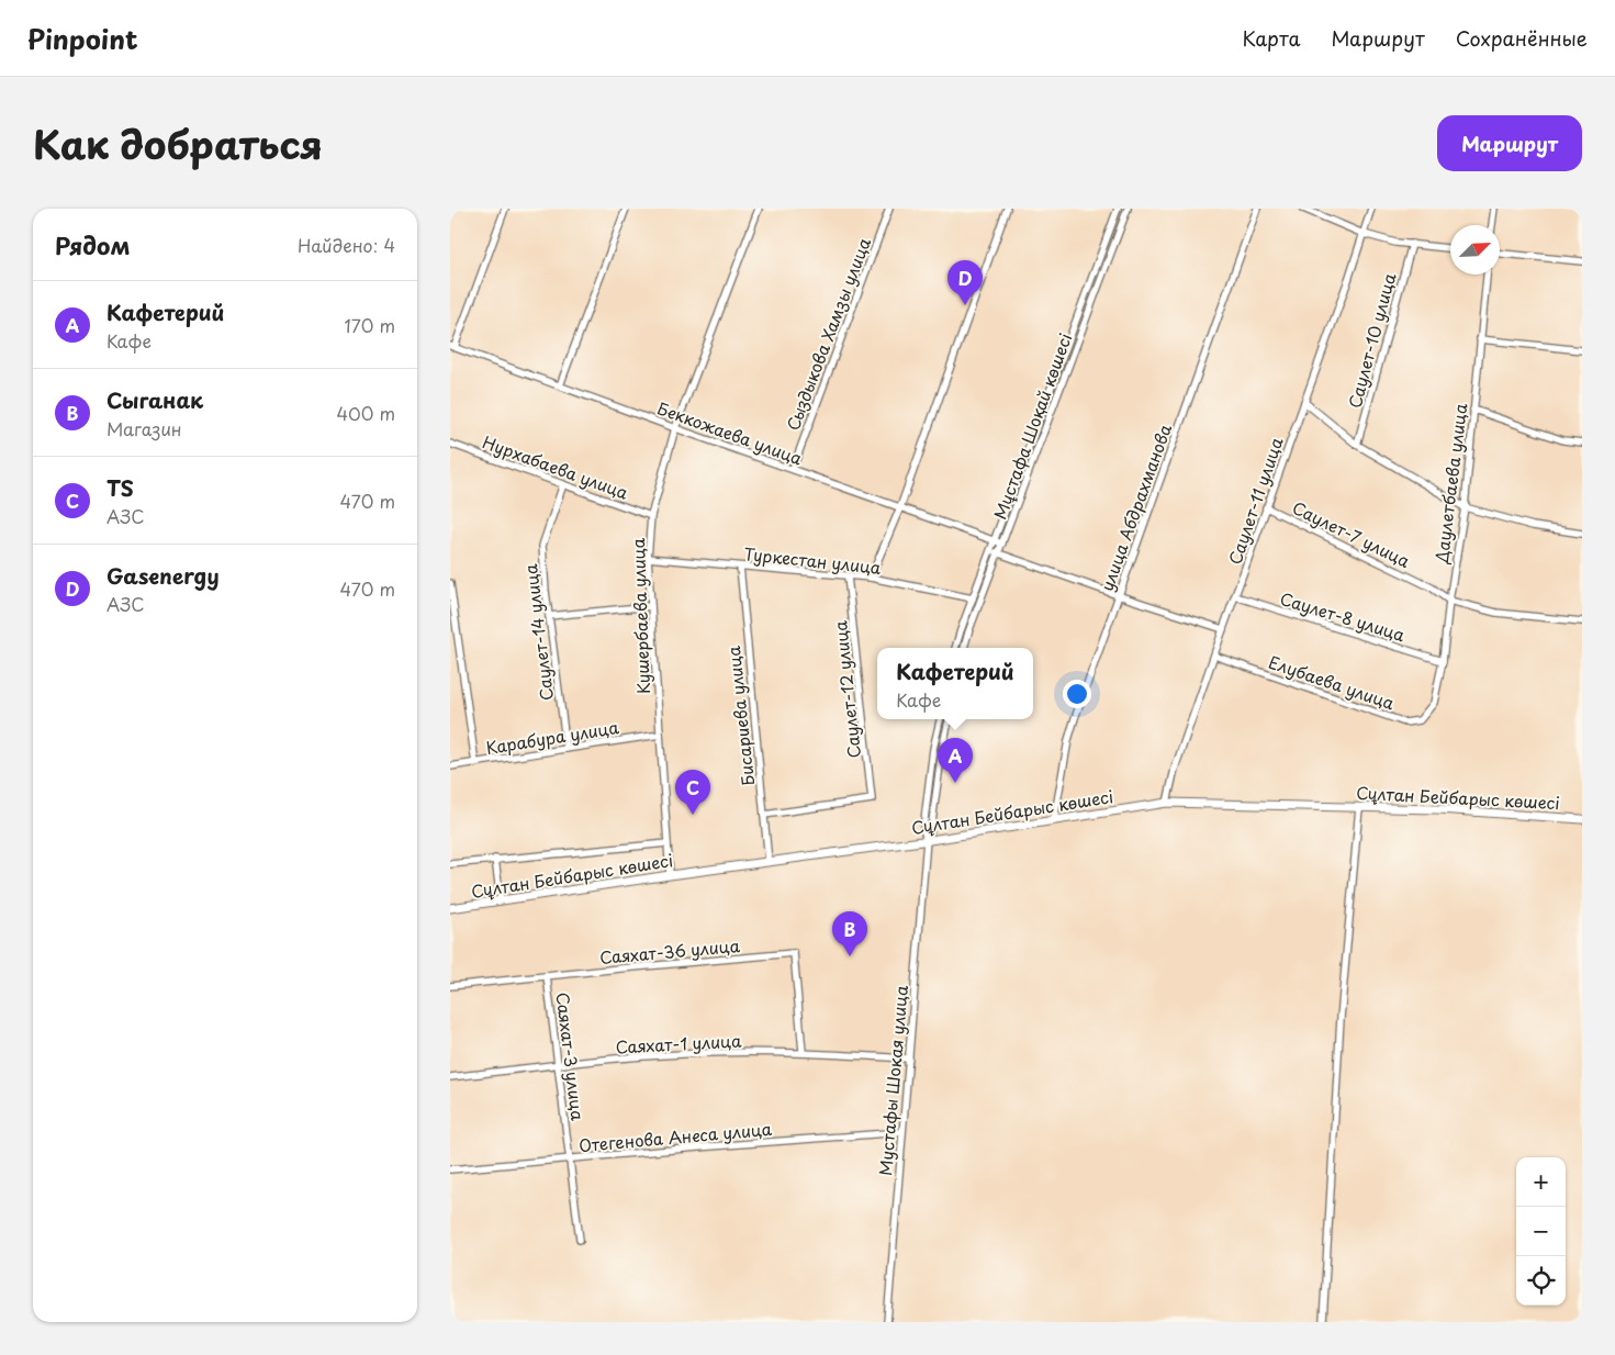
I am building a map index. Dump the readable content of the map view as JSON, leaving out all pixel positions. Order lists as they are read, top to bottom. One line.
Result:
{"streets":{"main road":["Сұлтан Бейбарыс көшесі"],"street":["Сыздыкова Хамзы улица","Саулет-10 улица","Мұстафа Шоқай көшесі","Беккожаева улица","Нурхабаева улица","Даулетбаева улица","Саулет-11 улица","улица Абдрахманова","Саулет-7 улица","Туркестан улица","Кушербаева улица","Саулет-8 улица","Саулет-14 улица","Елубаева улица","Саулет-12 улица","Бисариева улица","Карабура улица","Саяхат-36 улица","Саяхат-1 улица","Саяхат-3 улица","Мустафы Шокая улица","Отегенова Анеса улица"]},"crossings":[["Сыздыкова Хамзы улица","Беккожаева улица"],["Мұстафа Шоқай көшесі","Беккожаева улица"],["Мұстафа Шоқай көшесі","Туркестан улица"],["Беккожаева улица","Кушербаева улица"],["Нурхабаева улица","Кушербаева улица"],["Нурхабаева улица","Саулет-14 улица"],["Даулетбаева улица","Саулет-7 улица"],["Даулетбаева улица","Саулет-8 улица"],["Даулетбаева улица","Елубаева улица"],["Саулет-11 улица","Саулет-7 улица"],["Саулет-11 улица","Саулет-8 улица"],["Саулет-11 улица","Елубаева улица"],["Саулет-11 улица","Сұлтан Бейбарыс көшесі"],["улица Абдрахманова","Сұлтан Бейбарыс көшесі"],["Туркестан улица","Кушербаева улица"],["Туркестан улица","Саулет-12 улица"],["Туркестан улица","Бисариева улица"],["Кушербаева улица","Карабура улица"],["Кушербаева улица","Сұлтан Бейбарыс көшесі"],["Саулет-14 улица","Карабура улица"],["Саулет-12 улица","Бисариева улица"],["Бисариева улица","Сұлтан Бейбарыс көшесі"],["Сұлтан Бейбарыс көшесі","Мустафы Шокая улица"],["Саяхат-36 улица","Саяхат-1 улица"],["Саяхат-36 улица","Саяхат-3 улица"],["Саяхат-1 улица","Саяхат-3 улица"],["Саяхат-1 улица","Мустафы Шокая улица"],["Саяхат-3 улица","Отегенова Анеса улица"],["Мустафы Шокая улица","Отегенова Анеса улица"]],"north":"top right","page":{"header":"Pinpoint","nav":["Карта","Маршрут","Сохранённые"],"title":"Как добраться","buttons":"Маршрут","heading":["Рядом","Найдено: 4"],"pins":["D","A","C","B"],"list":[{"mark":"A","name":"Кафетерий","note":"Кафе","value":"170 m"},{"mark":"B","name":"Сыганак","note":"Магазин","value":"400 m"},{"mark":"C","name":"TS","note":"АЗС","value":"470 m"},{"mark":"D","name":"Gasenergy","note":"АЗС","value":"470 m"}],"popup":["Кафетерий","Кафе"],"map_buttons":["+","−"]}}
